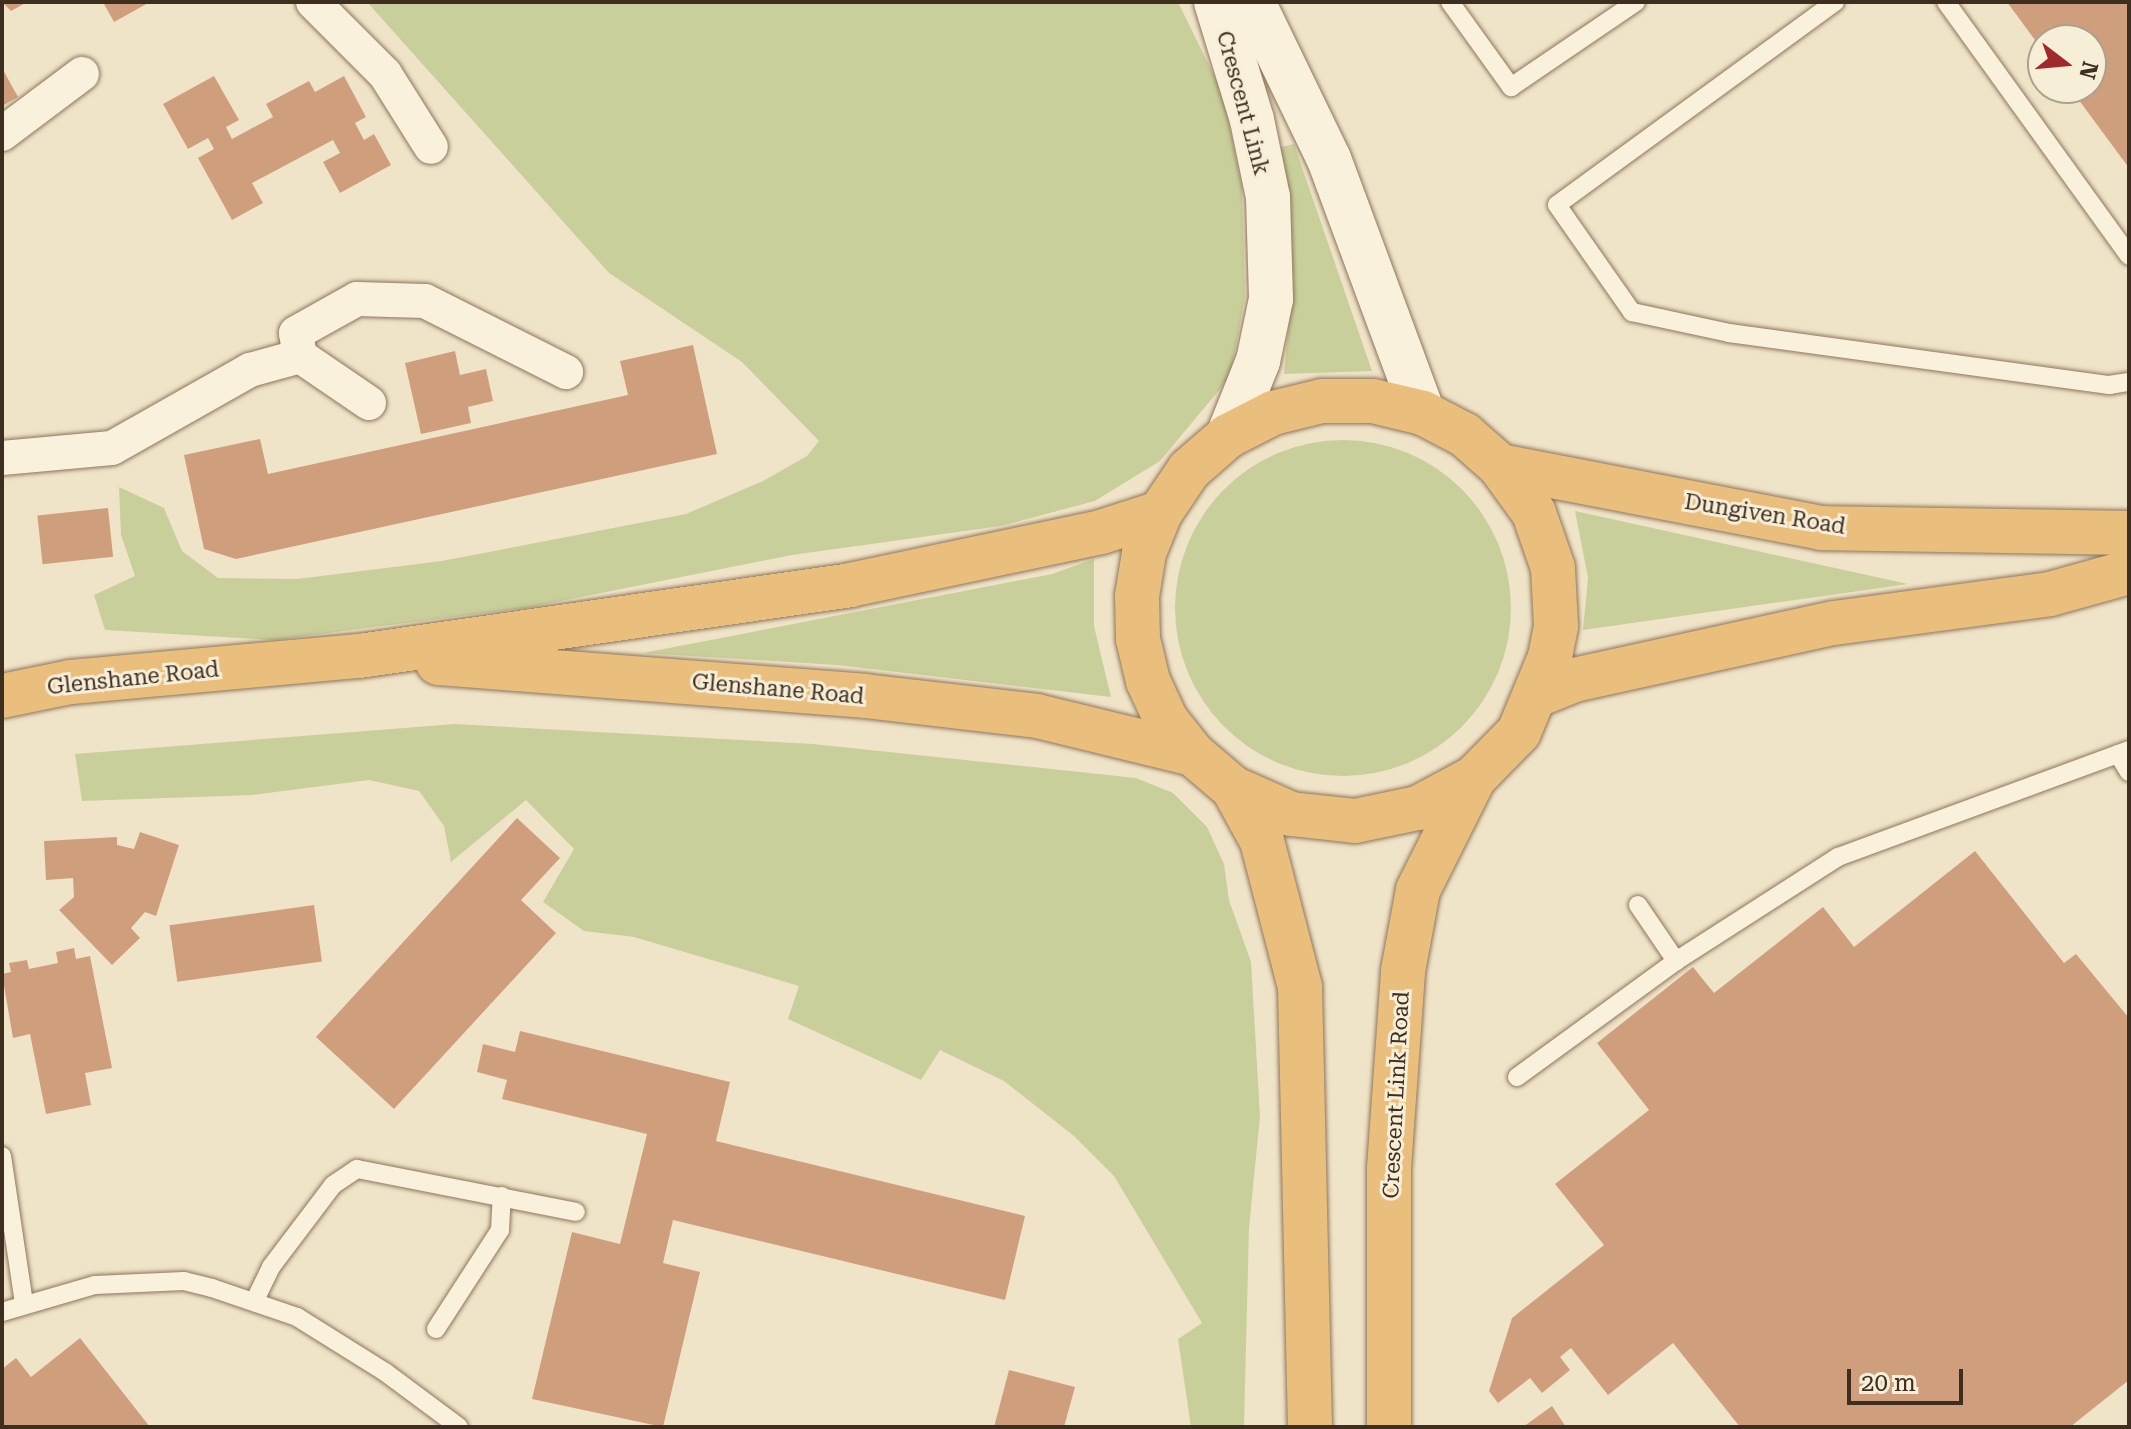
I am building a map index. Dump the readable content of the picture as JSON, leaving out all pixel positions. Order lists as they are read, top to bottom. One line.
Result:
{"streets":{"highway":["Dungiven Road","Glenshane Road","Crescent Link Road"],"street":["Crescent Link"]},"scale_bar":"20 m","north":"right"}
